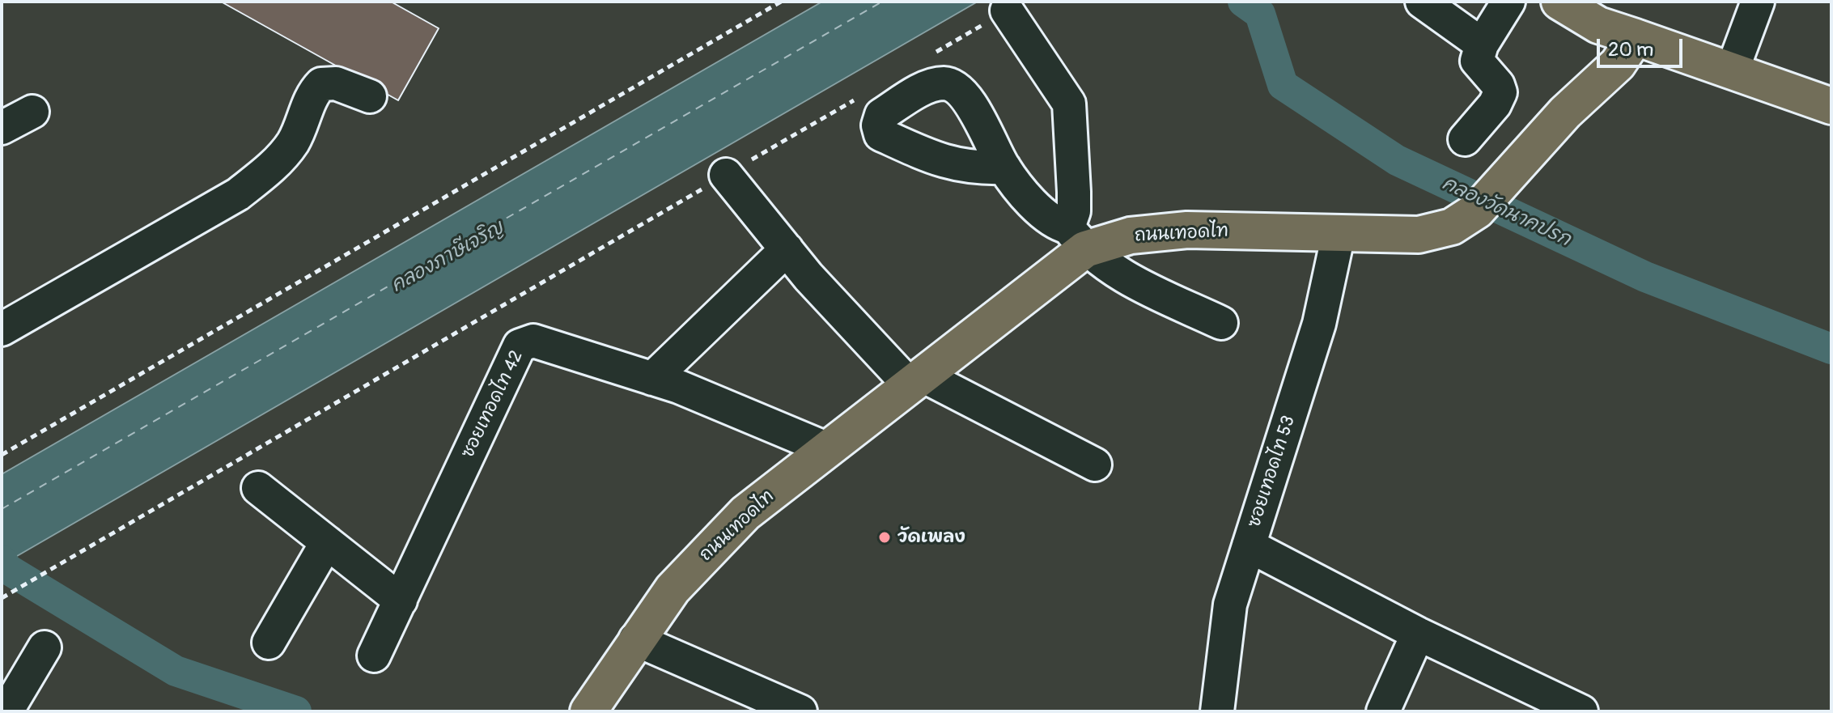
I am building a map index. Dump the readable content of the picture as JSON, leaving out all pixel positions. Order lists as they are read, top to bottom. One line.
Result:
{"streets":{"main road":["ถนนเทอดไท"],"street":["ซอยเทอดไท 42","ซอยเทอดไท 53"]},"crossings":[["ถนนเทอดไท","ซอยเทอดไท 42"],["ถนนเทอดไท","ซอยเทอดไท 53"]],"water":["คลองวัดนาคปรก","คลองภาษีเจริญ"],"places":["วัดเพลง"],"scale_bar":"20 m"}
